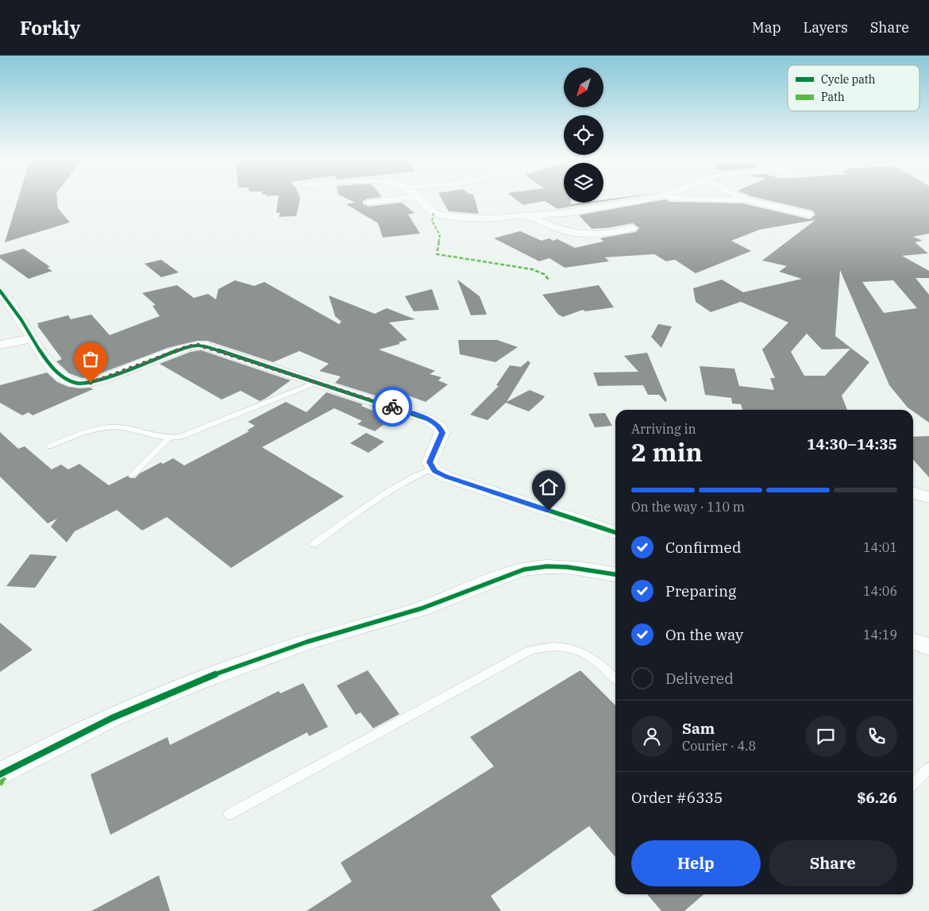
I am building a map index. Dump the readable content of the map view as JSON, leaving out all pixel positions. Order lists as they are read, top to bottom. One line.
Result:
{"legend":["Cycle path","Path"],"north":"bottom left","page":{"header":"Forkly","nav":["Map","Layers","Share"],"heading":["2 min","Arriving in","14:30–14:35"],"panel":["Sam","Courier · 4.8","Order #6335","$6.26"],"bar":"On the way · 110 m","list":[["Confirmed","14:01"],["Preparing","14:06"],["On the way","14:19"],"Delivered"],"buttons":["Help","Share"]}}
